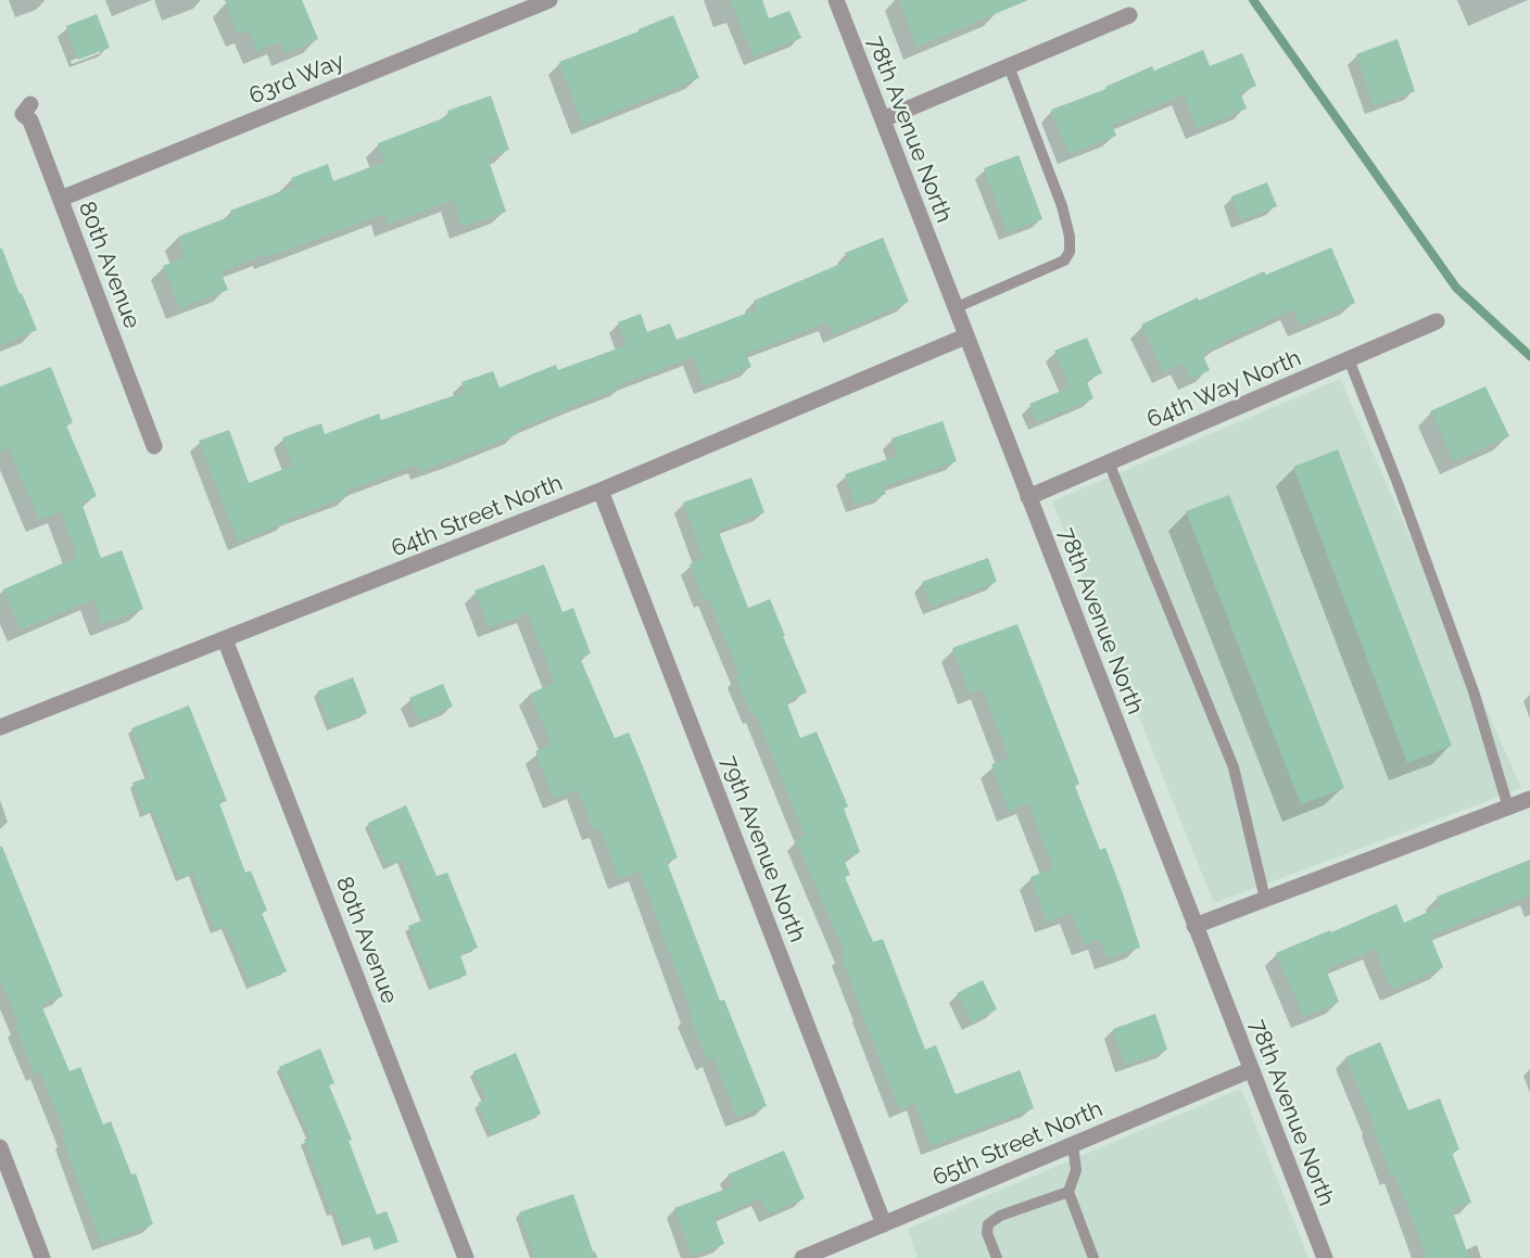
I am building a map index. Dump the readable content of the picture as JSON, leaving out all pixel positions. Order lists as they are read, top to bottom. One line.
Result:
{"streets":{"street":["63rd Way","78th Avenue North","80th Avenue","64th Way North","64th Street North","79th Avenue North","65th Street North"]},"crossings":[["63rd Way","80th Avenue"],["78th Avenue North","64th Way North"],["78th Avenue North","64th Street North"],["78th Avenue North","65th Street North"],["80th Avenue","64th Street North"],["64th Street North","79th Avenue North"],["79th Avenue North","65th Street North"]]}
